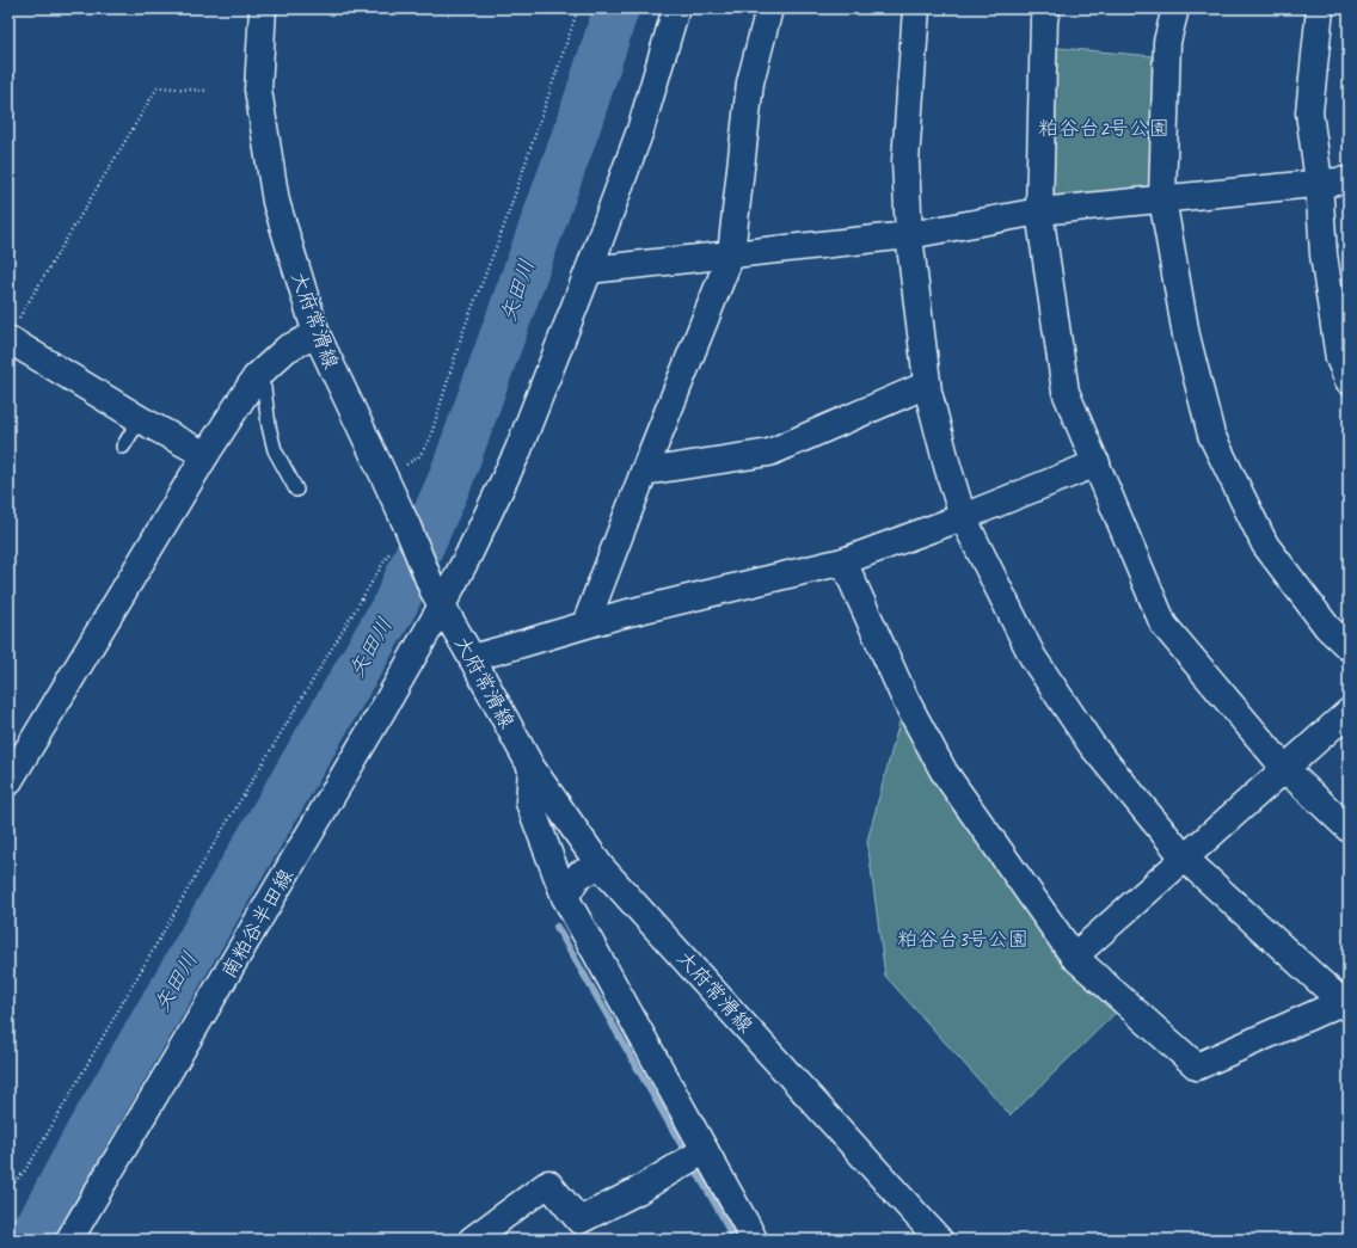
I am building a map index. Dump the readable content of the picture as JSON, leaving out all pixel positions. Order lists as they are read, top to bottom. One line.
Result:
{"streets":{"street":["大府常滑線","南粕谷半田線"]},"crossings":[["大府常滑線","南粕谷半田線"]],"water":["矢田川"],"parks":["粕谷台2号公園","粕谷台3号公園"]}
